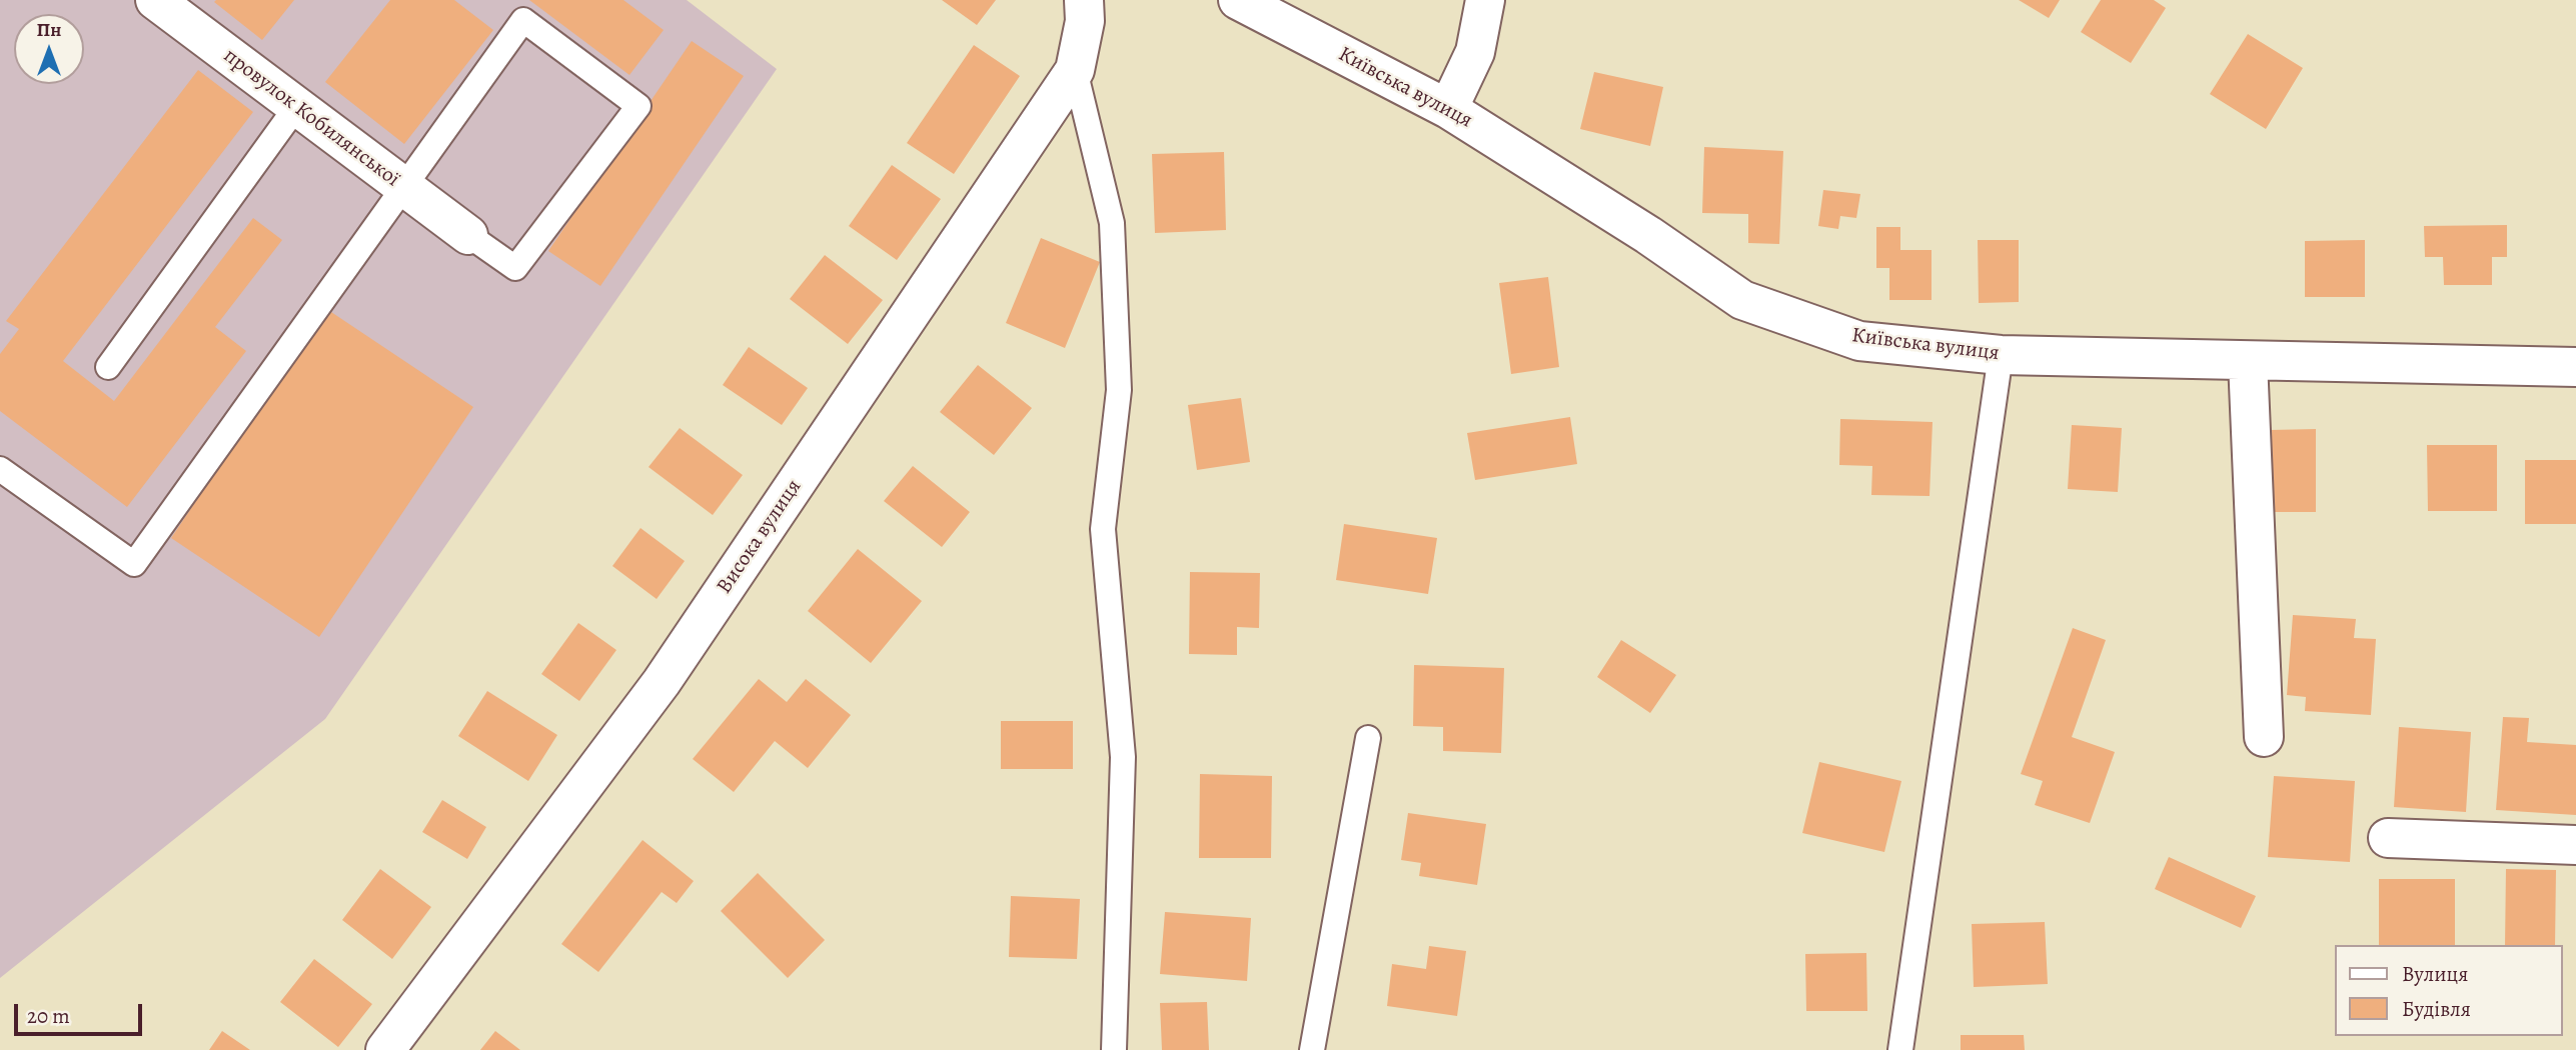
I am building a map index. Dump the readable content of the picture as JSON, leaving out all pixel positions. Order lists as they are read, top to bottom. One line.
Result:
{"streets":{"street":["Київська вулиця","провулок Кобилянської","Висока вулиця"]},"legend":["Вулиця","Будівля"],"scale_bar":"20 m","north":"top"}
